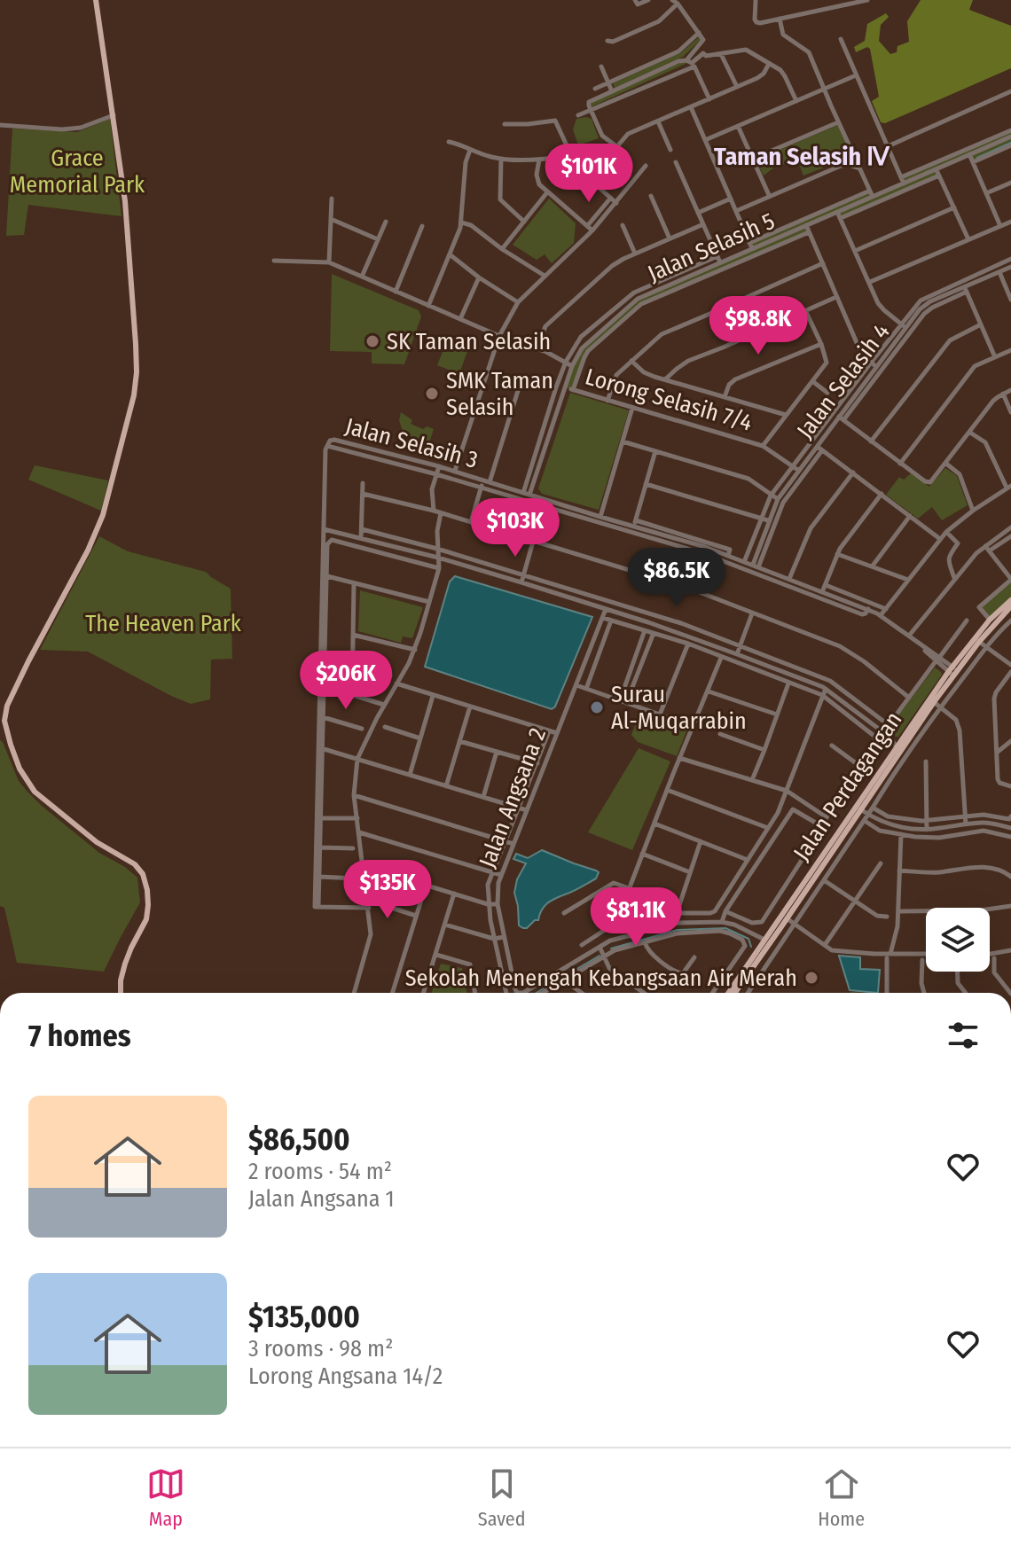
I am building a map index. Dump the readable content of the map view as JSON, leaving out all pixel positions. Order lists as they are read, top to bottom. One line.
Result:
{"streets":{"main road":["Jalan Perdagangan"],"street":["Jalan Selasih 5","Jalan Selasih 4","Lorong Selasih 7/4","Jalan Selasih 3","Jalan Angsana 2"]},"crossings":[["Jalan Selasih 5","Lorong Selasih 7/4"],["Jalan Selasih 5","Jalan Selasih 3"],["Jalan Selasih 4","Lorong Selasih 7/4"],["Jalan Selasih 4","Jalan Selasih 3"],["Jalan Selasih 3","Jalan Perdagangan"],["Jalan Perdagangan","Jalan Angsana 2"]],"districts":["Taman Selasih Ⅳ"],"parks":["Grace Memorial Park","The Heaven Park"],"places":["SK Taman Selasih","SMK Taman Selasih","Surau Al-Muqarrabin","Sekolah Menengah Kebangsaan Air Merah"],"page":{"price":["$101K","$98.8K","$103K","$86.5K","$206K","$135K","$81.1K"],"heading":"7 homes","list":[{"name":"$86,500","note":"2 rooms · 54 m² · Jalan Angsana 1"},{"name":"$135,000","note":"3 rooms · 98 m² · Lorong Angsana 14/2"}],"tabs":["Map","Saved","Home"]}}
